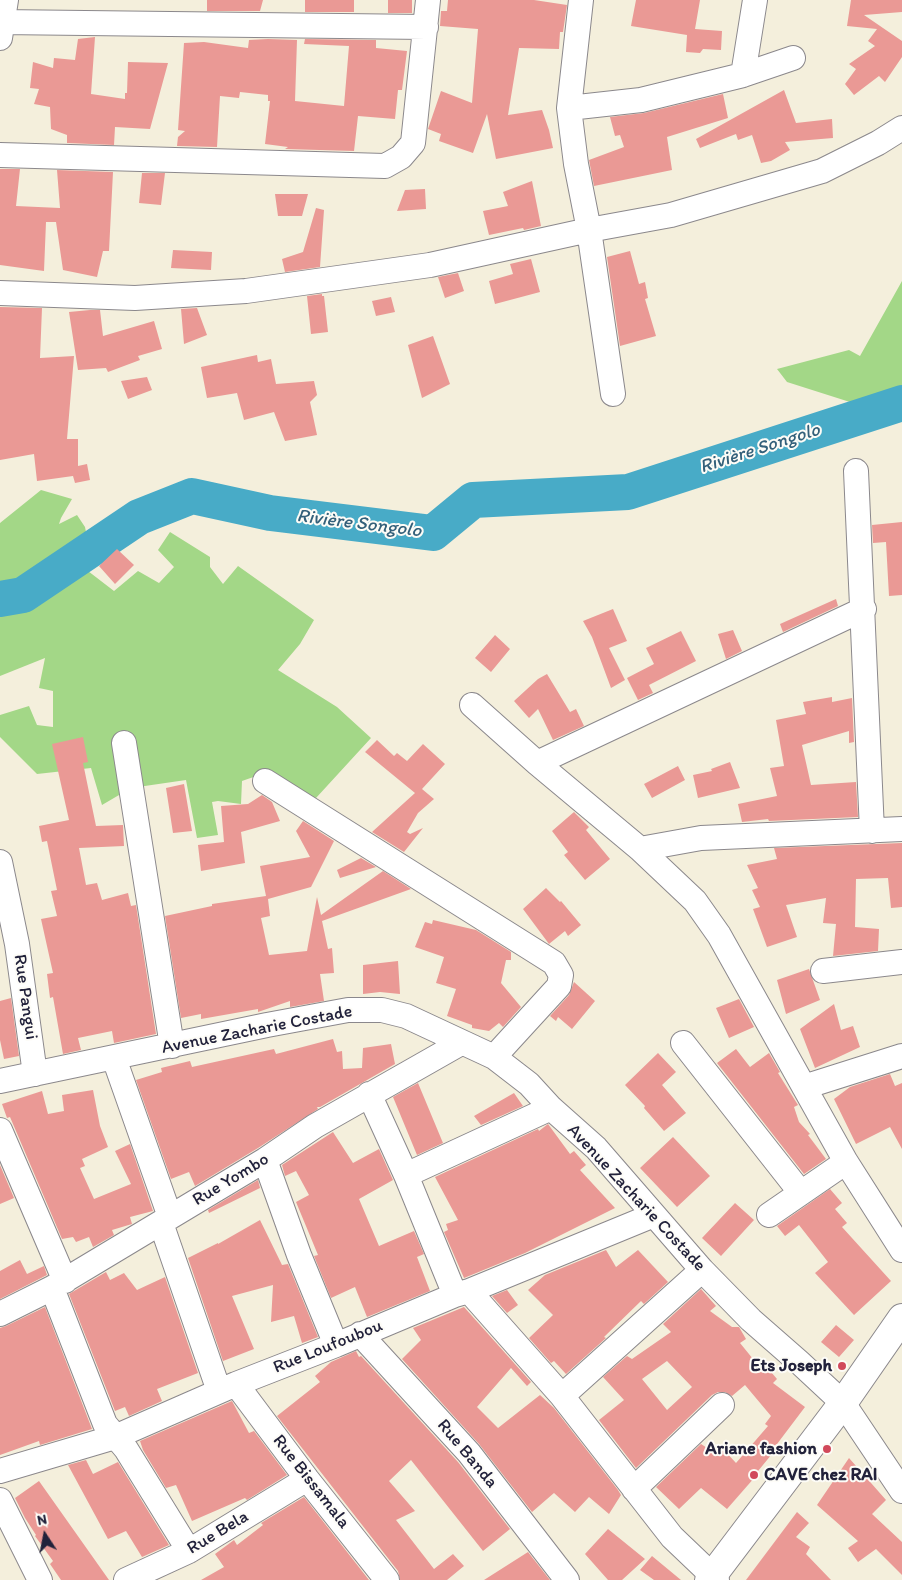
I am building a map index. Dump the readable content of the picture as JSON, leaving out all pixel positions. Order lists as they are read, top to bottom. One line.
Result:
{"streets":{"street":["Rue Pangui","Avenue Zacharie Costade","Rue Yombo","Rue Loufoubou","Rue Banda","Rue Bissamala","Rue Bela"]},"crossings":[["Rue Pangui","Avenue Zacharie Costade"],["Avenue Zacharie Costade","Rue Yombo"],["Avenue Zacharie Costade","Rue Loufoubou"],["Avenue Zacharie Costade","Rue Bissamala"],["Rue Yombo","Rue Bissamala"],["Rue Loufoubou","Rue Banda"],["Rue Loufoubou","Rue Bissamala"],["Rue Bissamala","Rue Bela"]],"water":["Rivière Songolo"],"places":["Ets Joseph","Ariane fashion","CAVE chez RAI"],"north":"top"}
